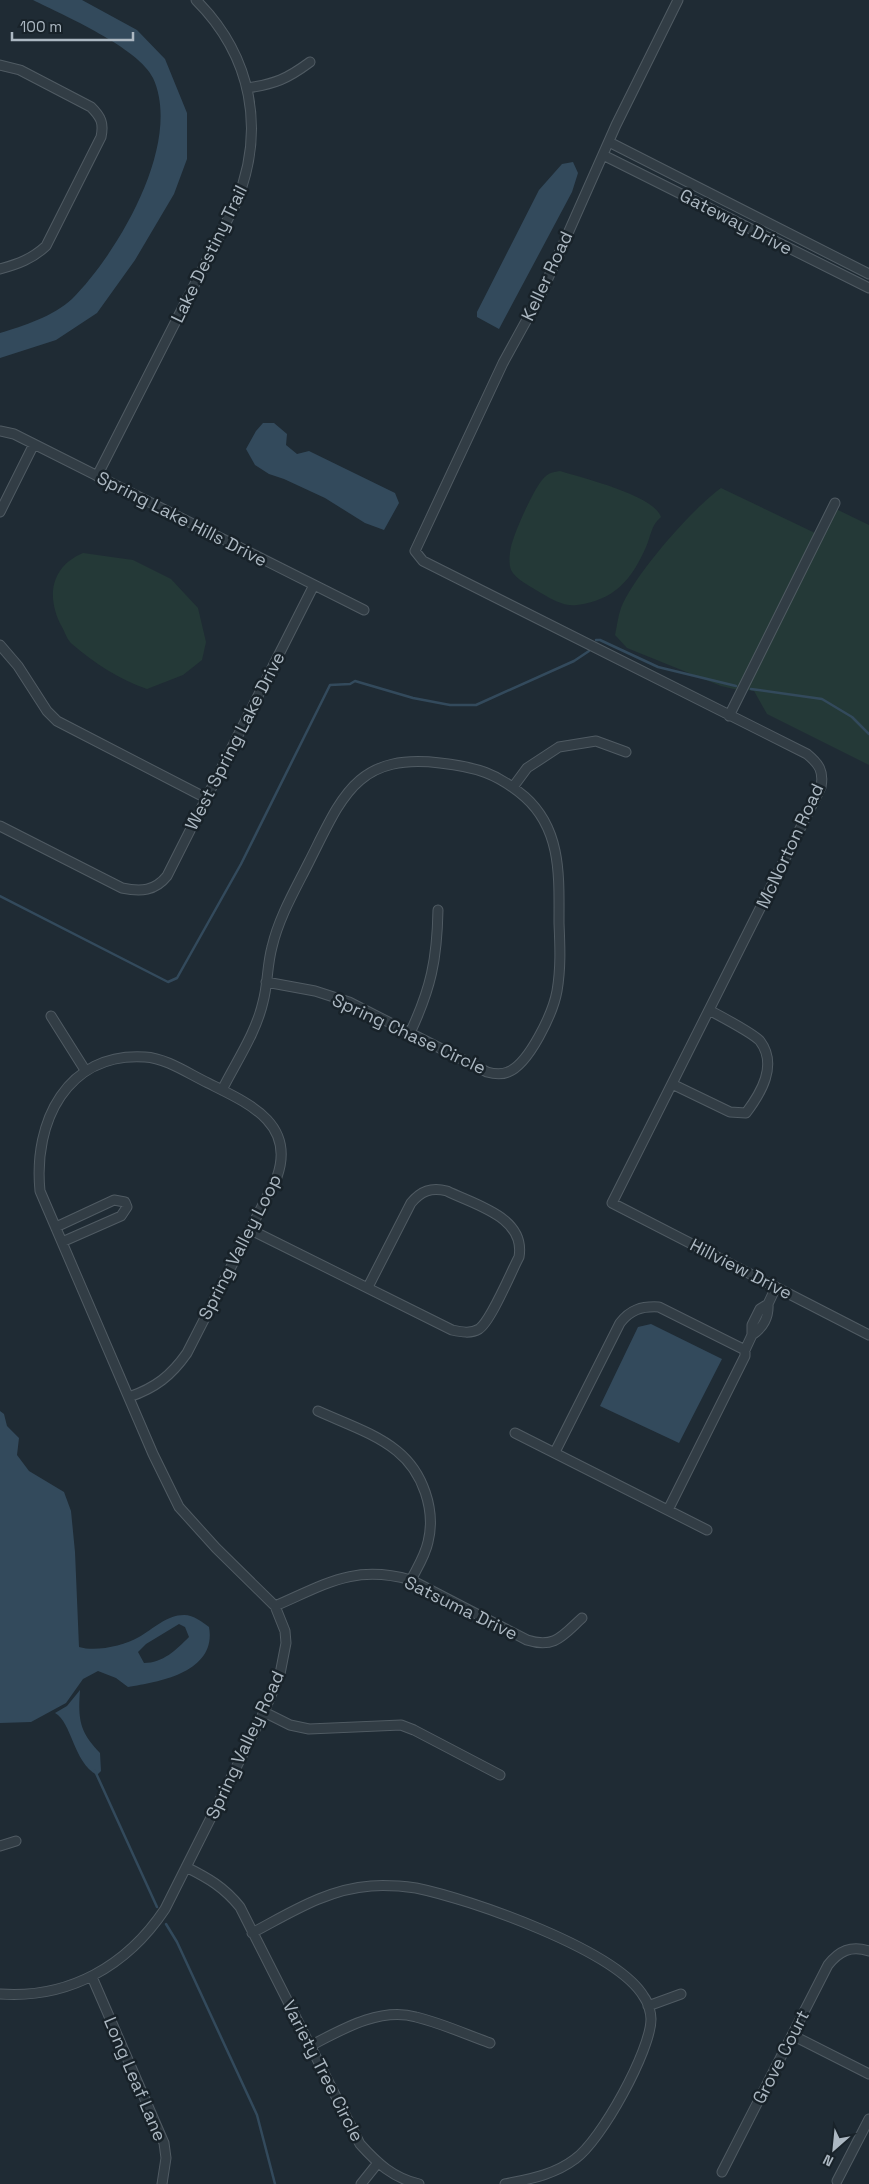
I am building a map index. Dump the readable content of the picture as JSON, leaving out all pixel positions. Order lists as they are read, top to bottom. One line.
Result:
{"streets":{"street":["Gateway Drive","Lake Destiny Trail","Keller Road","Spring Lake Hills Drive","West Spring Lake Drive","McNorton Road","Spring Chase Circle","Spring Valley Loop","Hillview Drive","Satsuma Drive","Spring Valley Road","Grove Court","Variety Tree Circle","Long Leaf Lane"]},"crossings":[["Gateway Drive","Keller Road"],["Lake Destiny Trail","Spring Lake Hills Drive"],["Keller Road","McNorton Road"],["Spring Lake Hills Drive","West Spring Lake Drive"],["McNorton Road","Hillview Drive"],["Spring Chase Circle","Spring Valley Loop"],["Spring Valley Loop","Spring Valley Road"],["Satsuma Drive","Spring Valley Road"],["Spring Valley Road","Variety Tree Circle"],["Spring Valley Road","Long Leaf Lane"]],"scale_bar":"100 m","north":"bottom left"}
